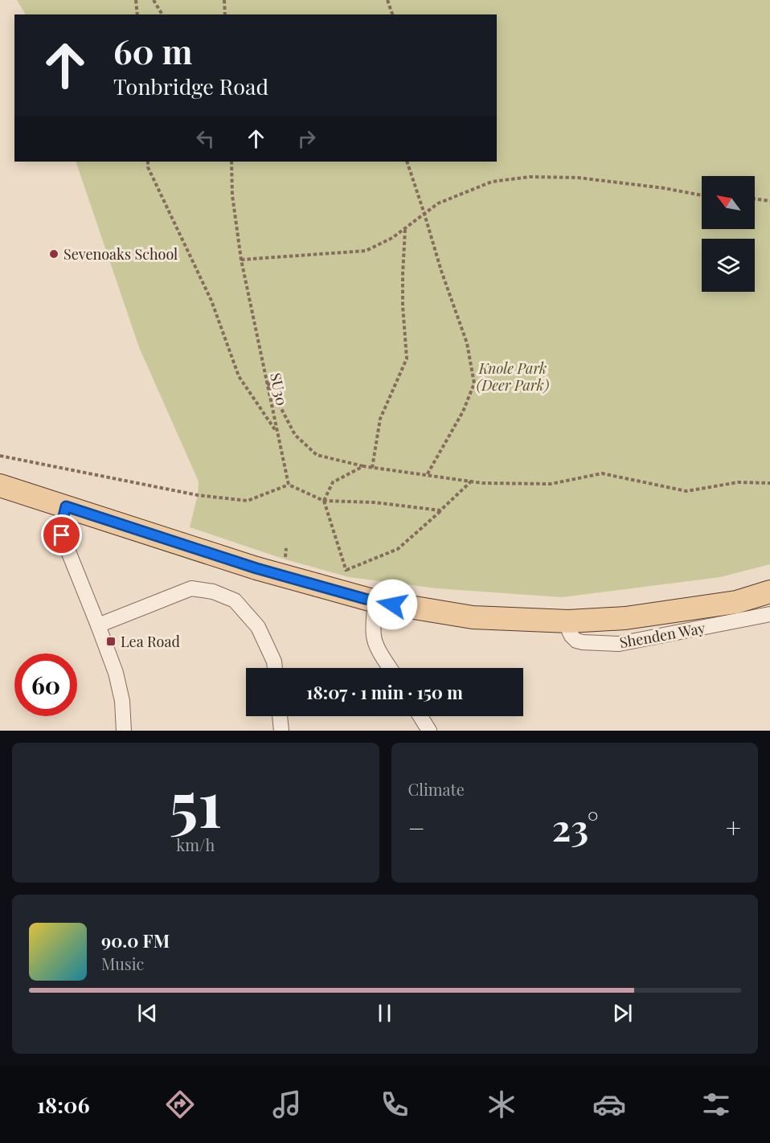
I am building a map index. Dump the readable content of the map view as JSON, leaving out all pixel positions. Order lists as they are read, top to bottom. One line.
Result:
{"streets":{"street":["Shenden Way"],"path":["SU30"]},"parks":["Knole Park (Deer Park)"],"places":{"other":["Sevenoaks School"],"transit":["Lea Road"]},"north":"top left","page":{"turn":["60 m","Tonbridge Road"],"limit":"60","trip":"18:07 · 1 min · 150 m","tile":[["51","km/h"],"Climate"],"heat":["−","23°","+"],"song":["90.0 FM","Music"],"tabs":"18:06"}}
